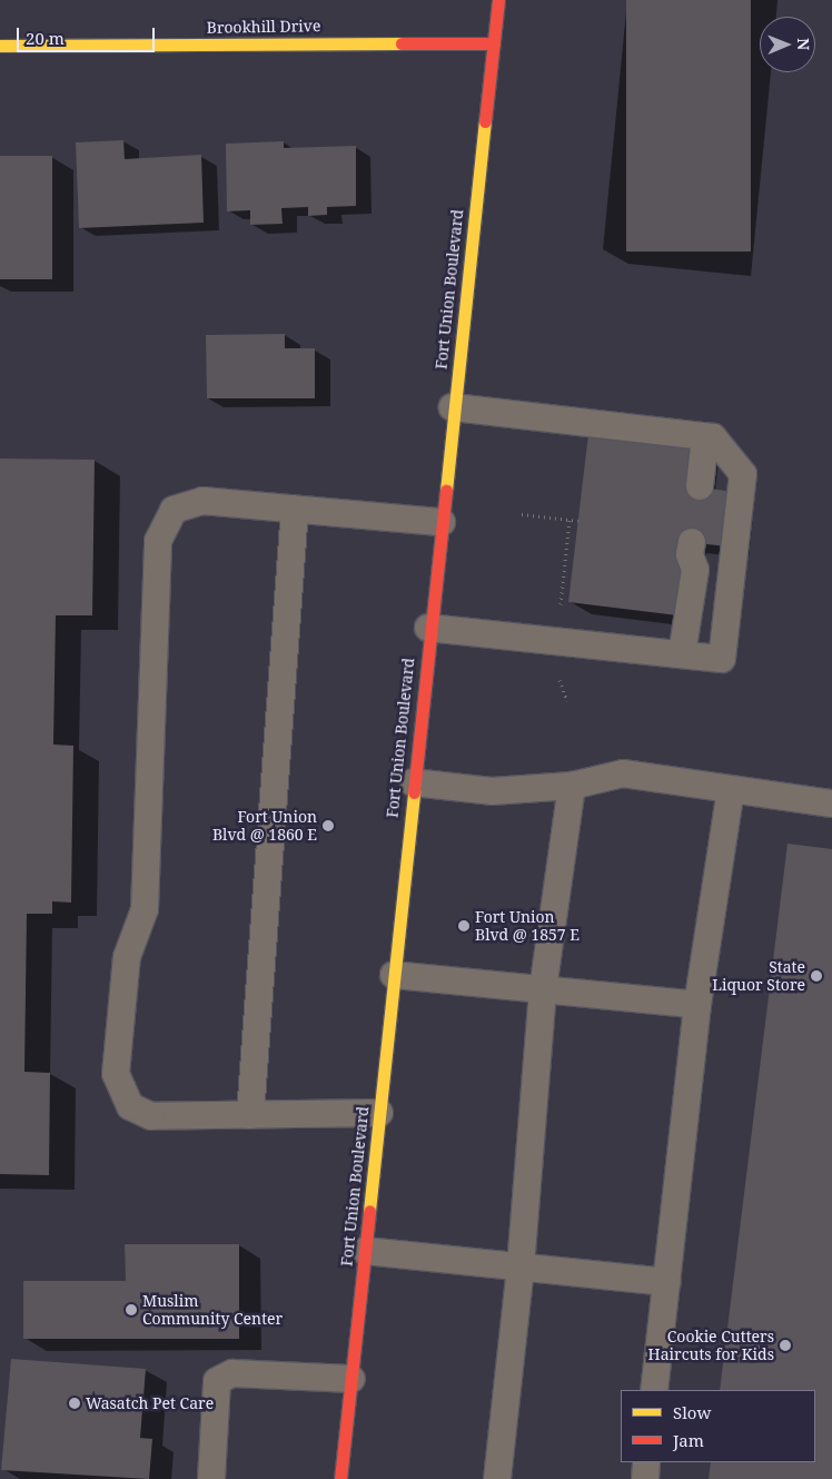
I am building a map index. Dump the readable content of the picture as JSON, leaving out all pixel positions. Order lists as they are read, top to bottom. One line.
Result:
{"streets":{"main road":["Brookhill Drive","Fort Union Boulevard"]},"crossings":[["Brookhill Drive","Fort Union Boulevard"]],"places":["Fort Union Blvd @ 1860 E","Fort Union Blvd @ 1857 E","State Liquor Store","Muslim Community Center","Cookie Cutters Haircuts for Kids","Wasatch Pet Care"],"legend":["Slow","Jam"],"scale_bar":"20 m","north":"right"}
